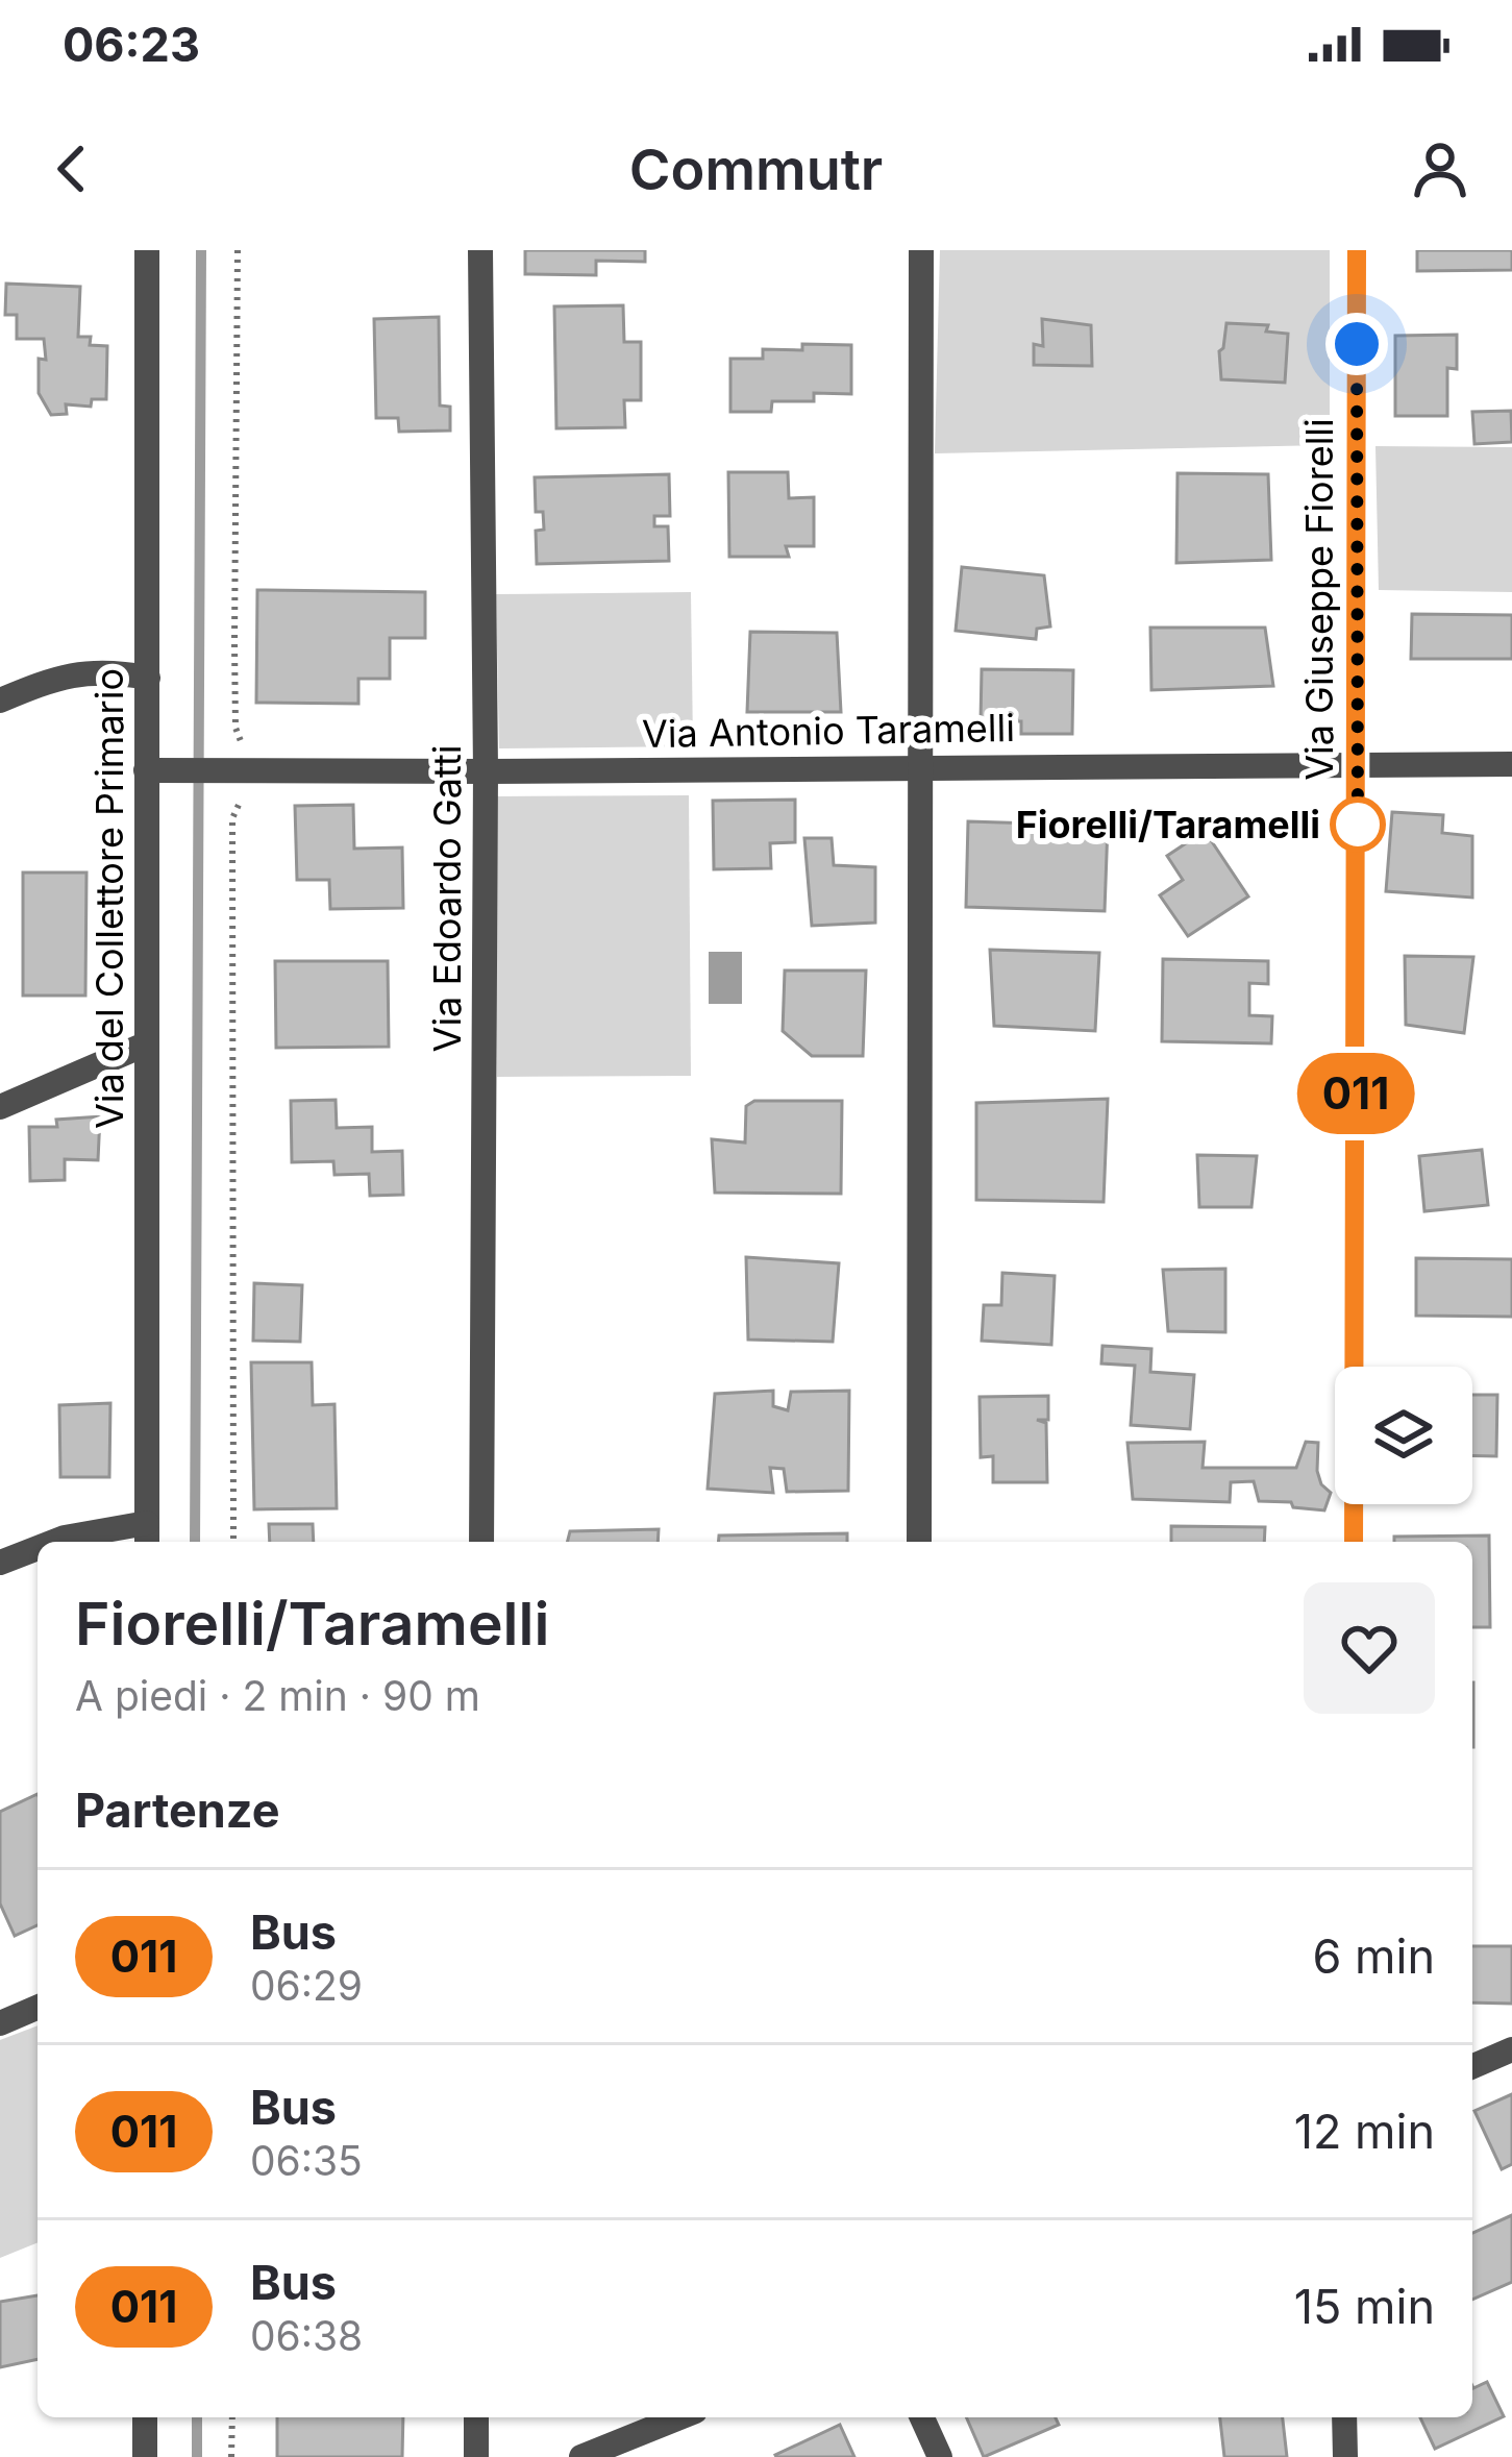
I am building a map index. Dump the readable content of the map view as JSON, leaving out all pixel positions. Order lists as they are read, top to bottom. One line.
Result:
{"streets":{"street":["Via Giuseppe Fiorelli","Via Antonio Taramelli","Via del Collettore Primario","Via Edoardo Gatti"]},"crossings":[["Via Giuseppe Fiorelli","Via Antonio Taramelli"],["Via Antonio Taramelli","Via del Collettore Primario"],["Via Antonio Taramelli","Via Edoardo Gatti"]],"places":["Fiorelli/Taramelli"],"lines":["bus line 011"],"page":{"status":"06:23","header":"Commutr","on_map":"011","heading":[["Fiorelli/Taramelli","A piedi · 2 min · 90 m"],"Partenze"],"list":[{"mark":"011","name":"Bus","note":"06:29","value":"6 min"},{"mark":"011","name":"Bus","note":"06:35","value":"12 min"},{"mark":"011","name":"Bus","note":"06:38","value":"15 min"}]}}
